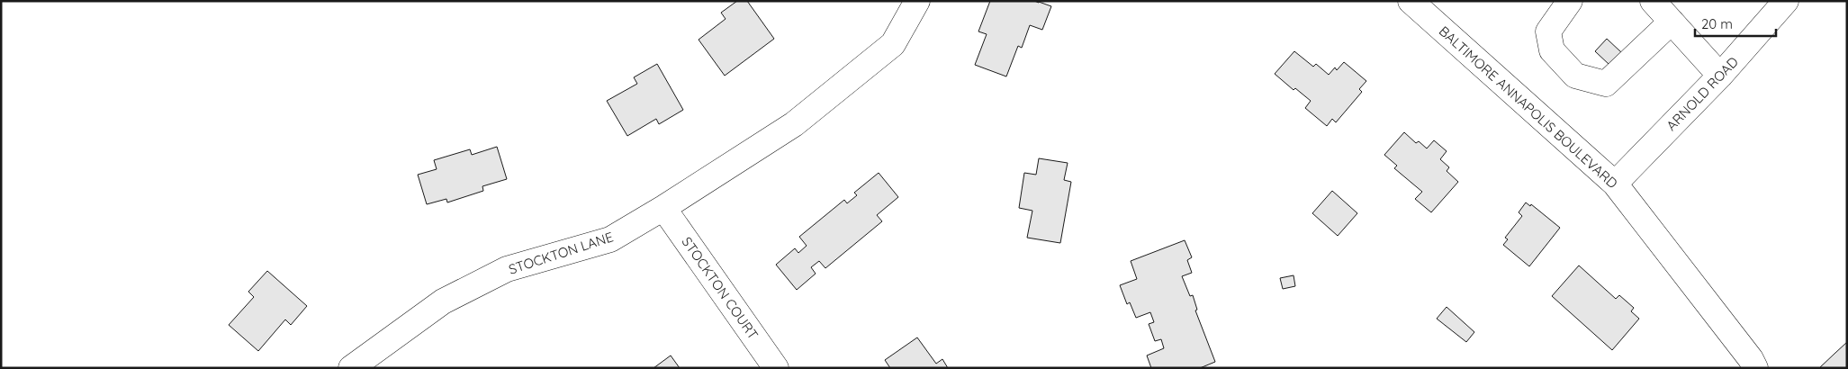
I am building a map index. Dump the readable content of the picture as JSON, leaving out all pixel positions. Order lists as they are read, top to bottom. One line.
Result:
{"streets":{"street":["ARNOLD ROAD","BALTIMORE ANNAPOLIS BOULEVARD","STOCKTON LANE","STOCKTON COURT"]},"crossings":[["ARNOLD ROAD","BALTIMORE ANNAPOLIS BOULEVARD"],["STOCKTON LANE","STOCKTON COURT"]],"scale_bar":"20 m"}
